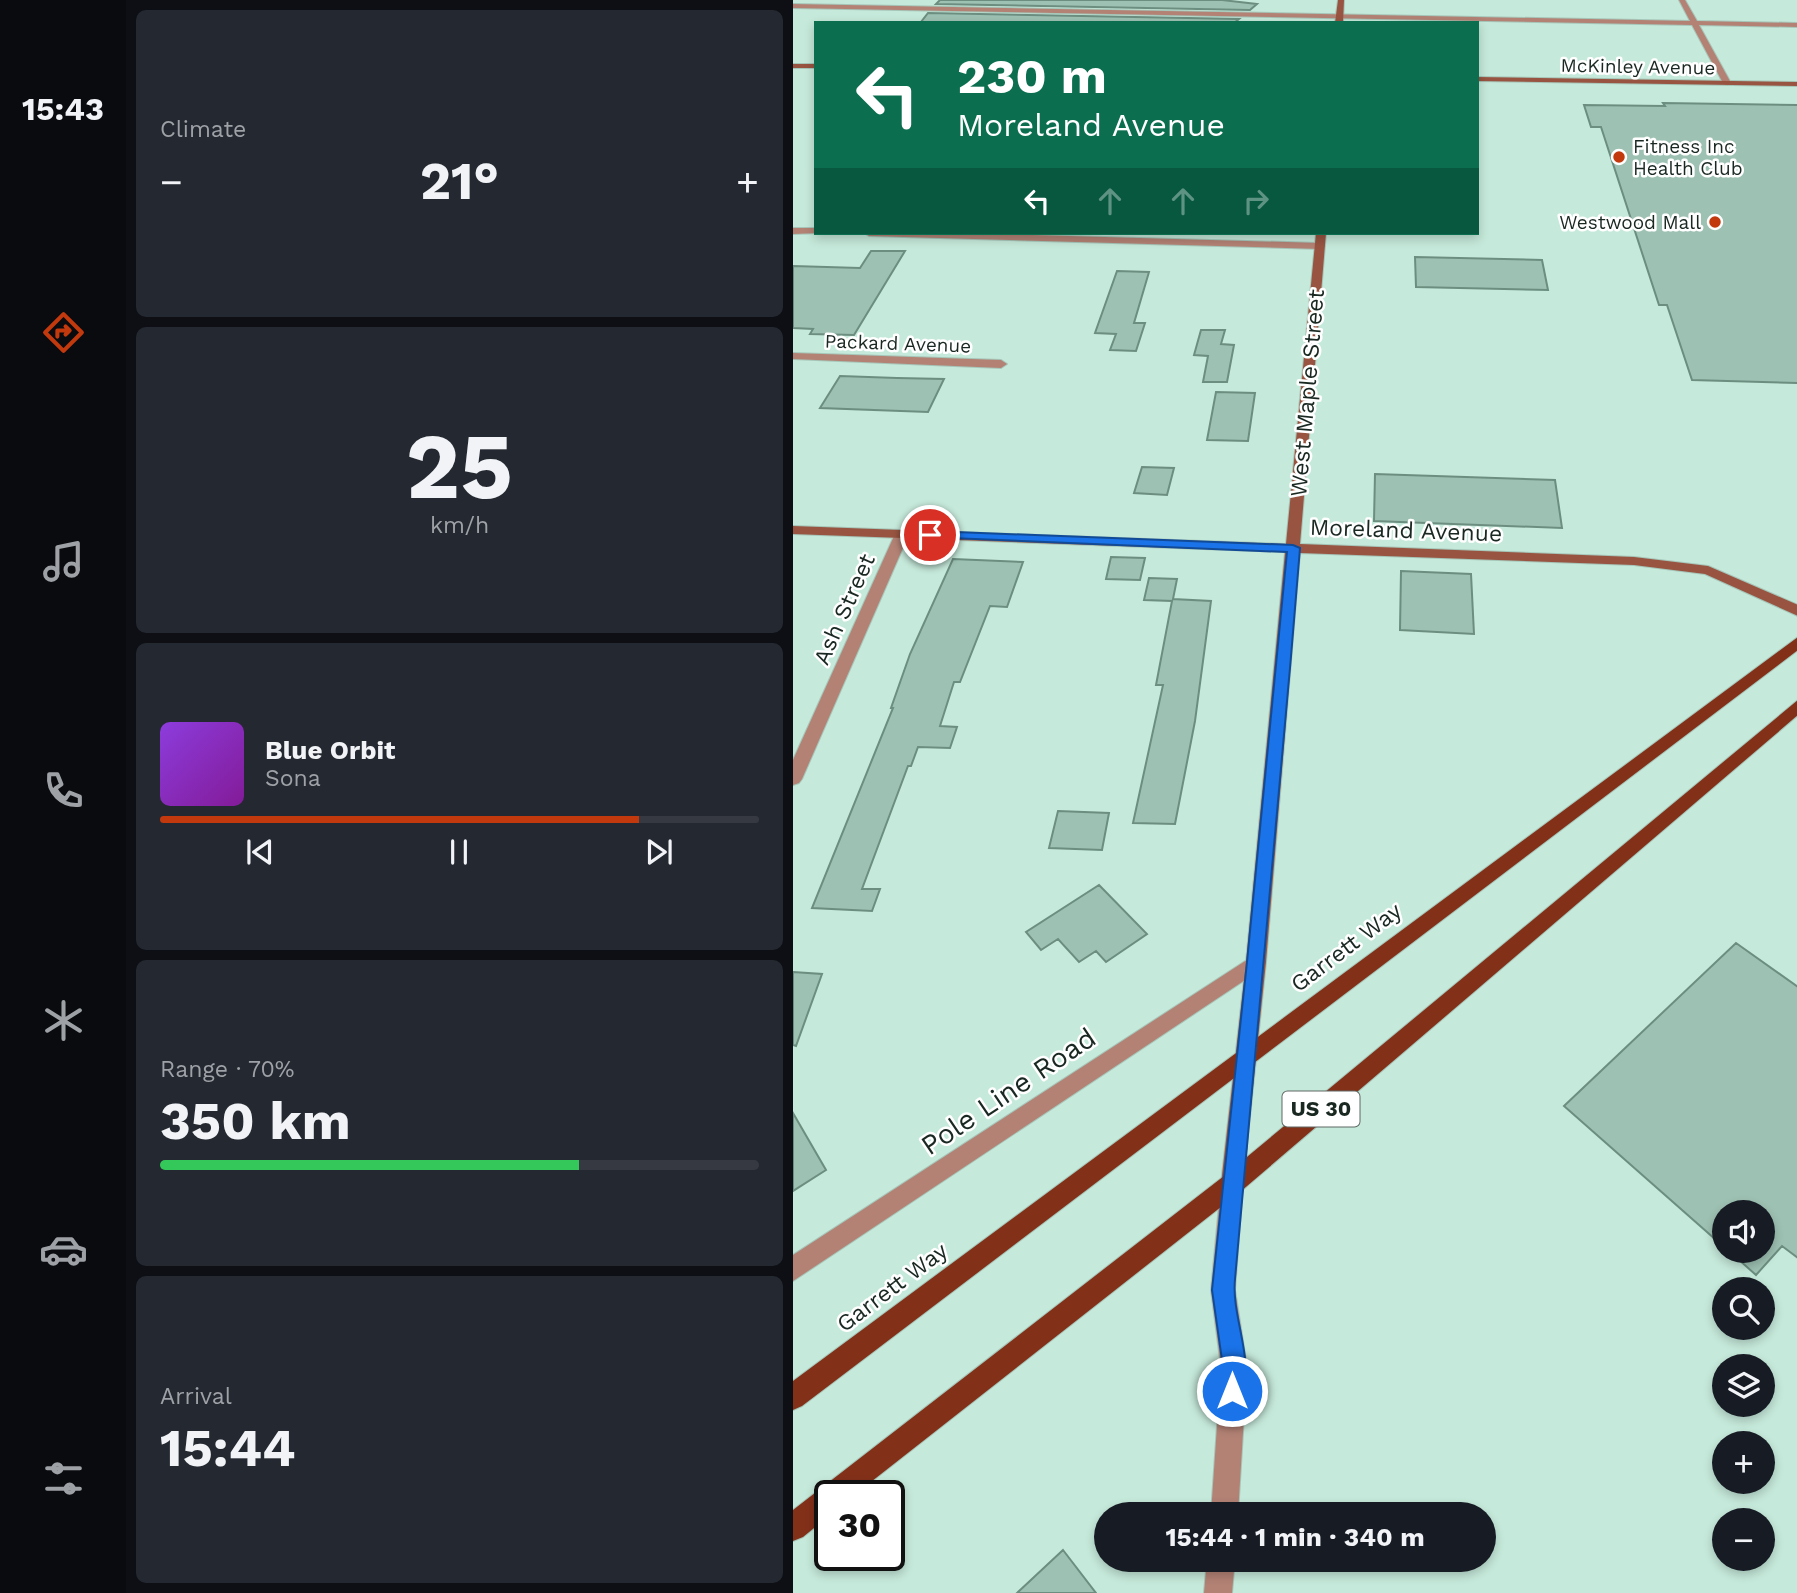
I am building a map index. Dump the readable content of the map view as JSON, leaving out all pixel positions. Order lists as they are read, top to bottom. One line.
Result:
{"streets":{"main road":["Garrett Way","US 30"],"street":["McKinley Avenue","Packard Avenue","West Maple Street","Moreland Avenue","Ash Street","Pole Line Road"]},"crossings":[["West Maple Street","Moreland Avenue"],["West Maple Street","Garrett Way"],["West Maple Street","Pole Line Road"],["West Maple Street","US 30"],["Moreland Avenue","Ash Street"]],"places":["Fitness Inc Health Club","Westwood Mall"],"page":{"tabs":"15:43","tile":["Climate",["25","km/h"],["Range · 70%","350 km"],["Arrival","15:44"]],"turn":["230 m","Moreland Avenue"],"heat":["−","21°","+"],"song":["Blue Orbit","Sona"],"map_buttons":["+","−"],"limit":"30","trip":"15:44 · 1 min · 340 m"}}
